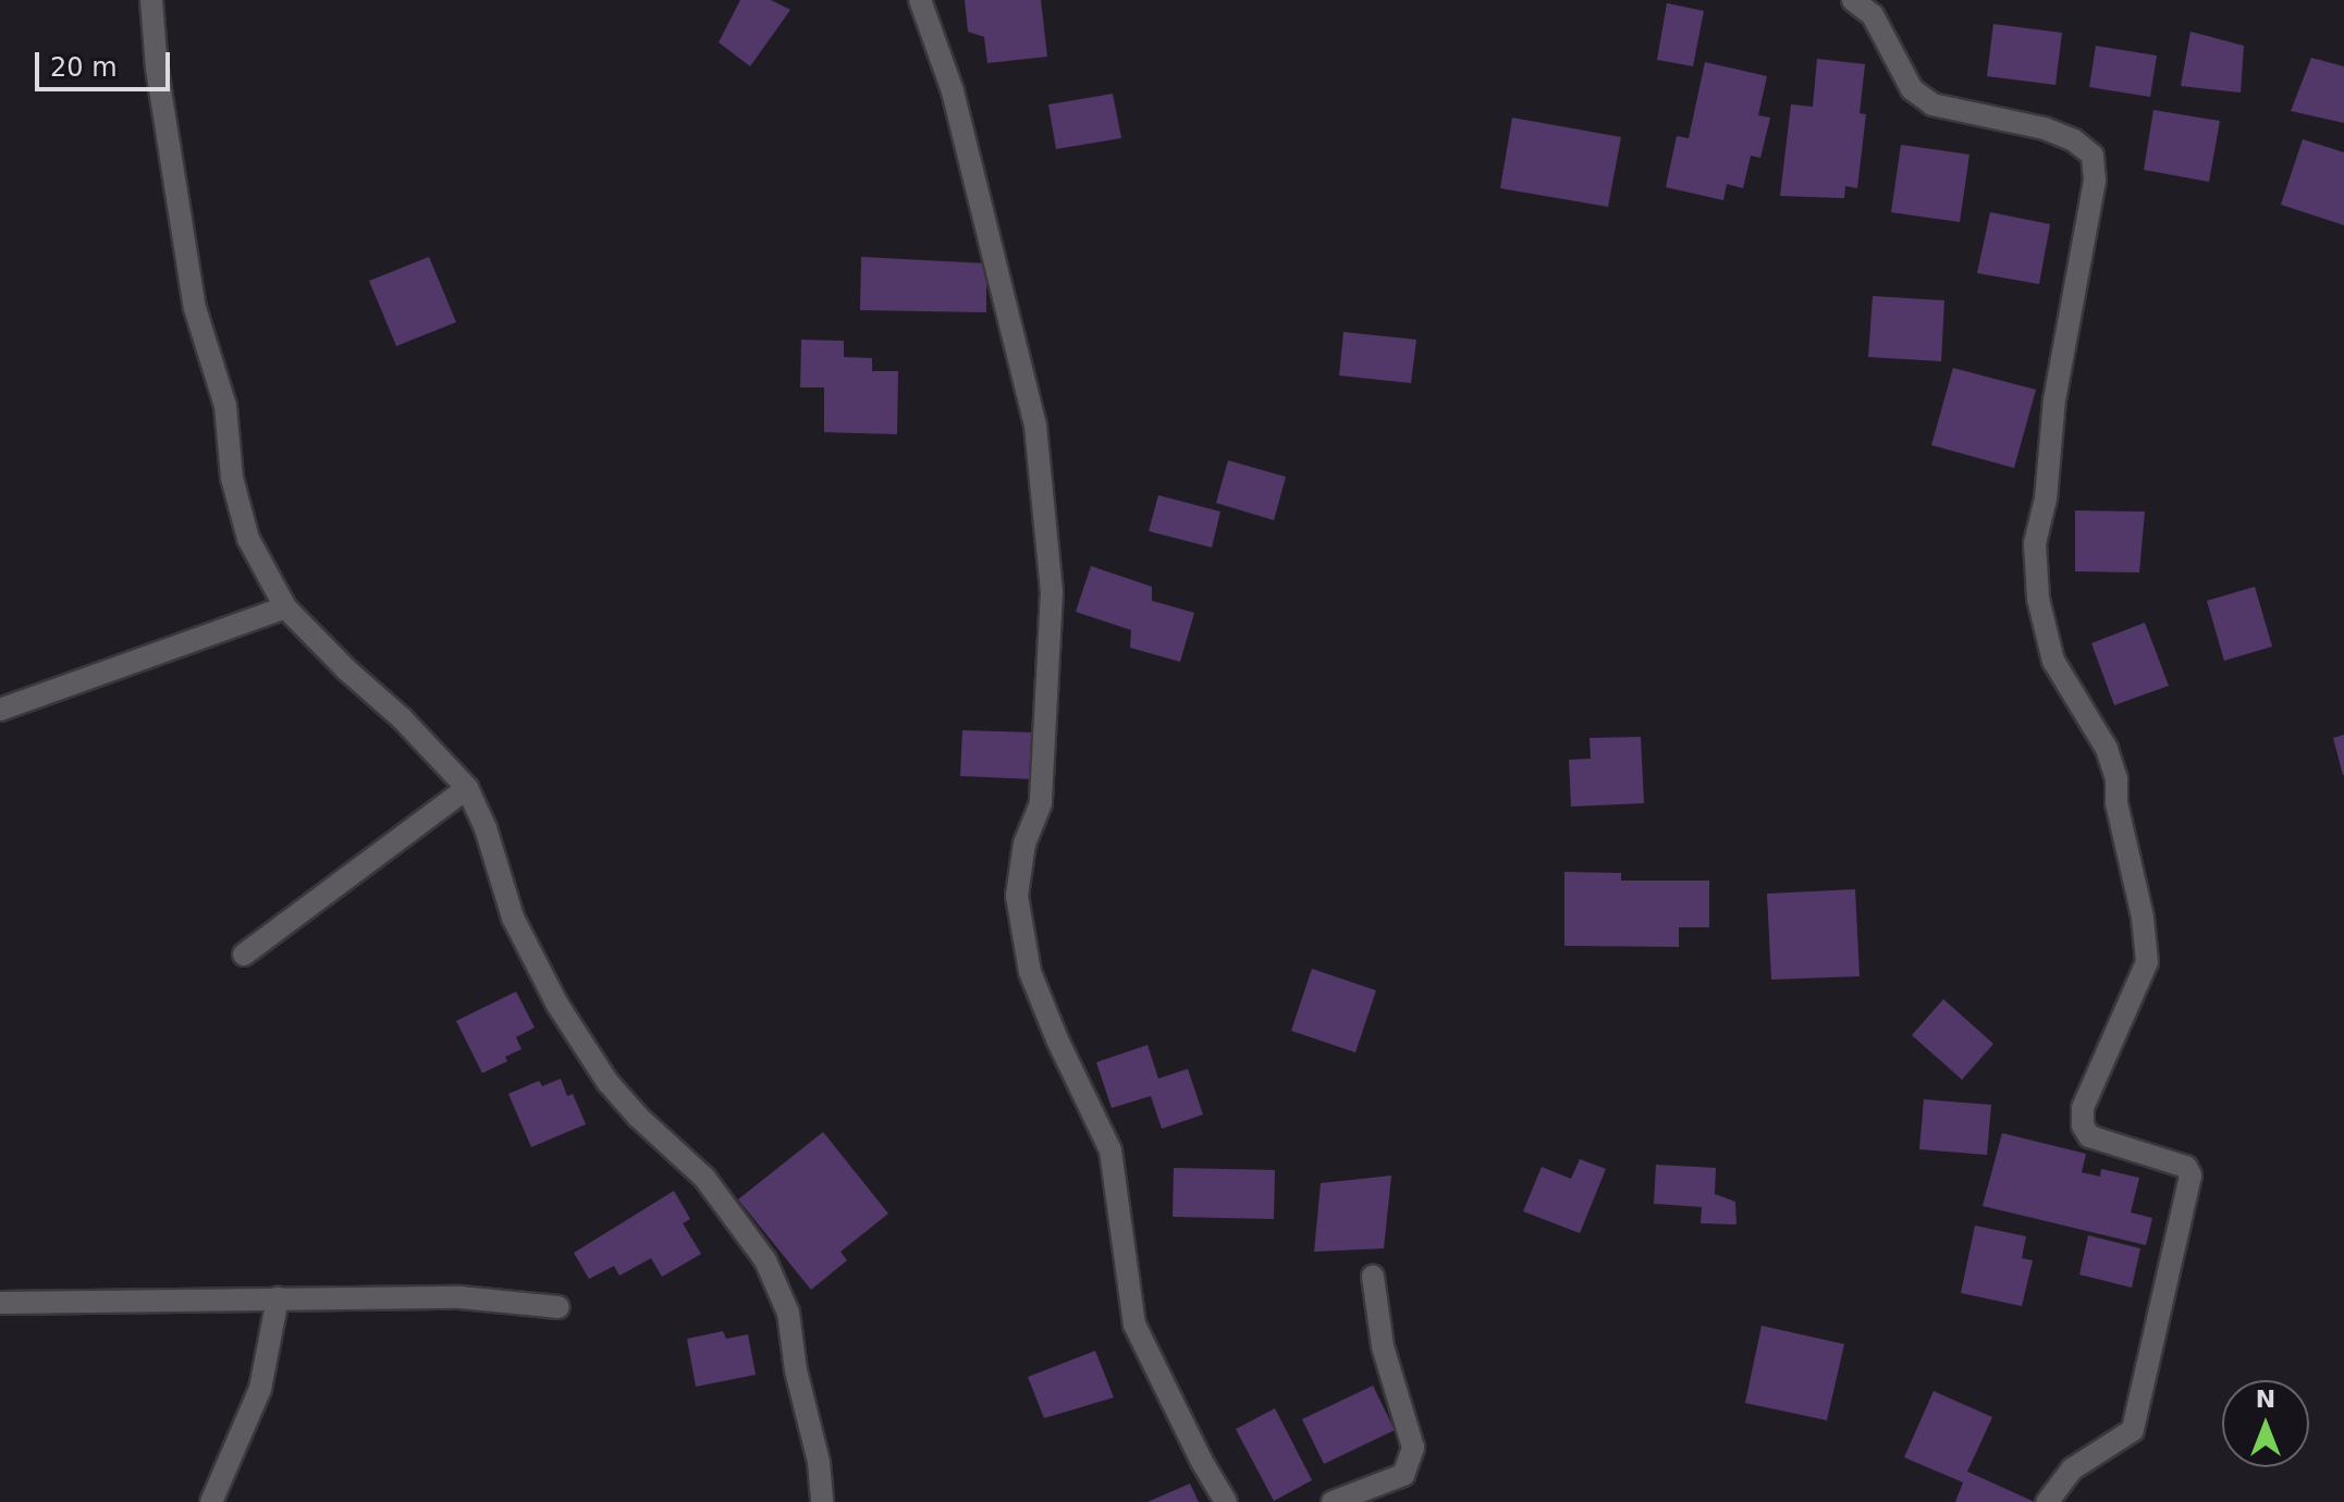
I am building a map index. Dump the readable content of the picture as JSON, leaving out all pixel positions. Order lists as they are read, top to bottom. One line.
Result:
{"scale_bar":"20 m","north":"top"}
